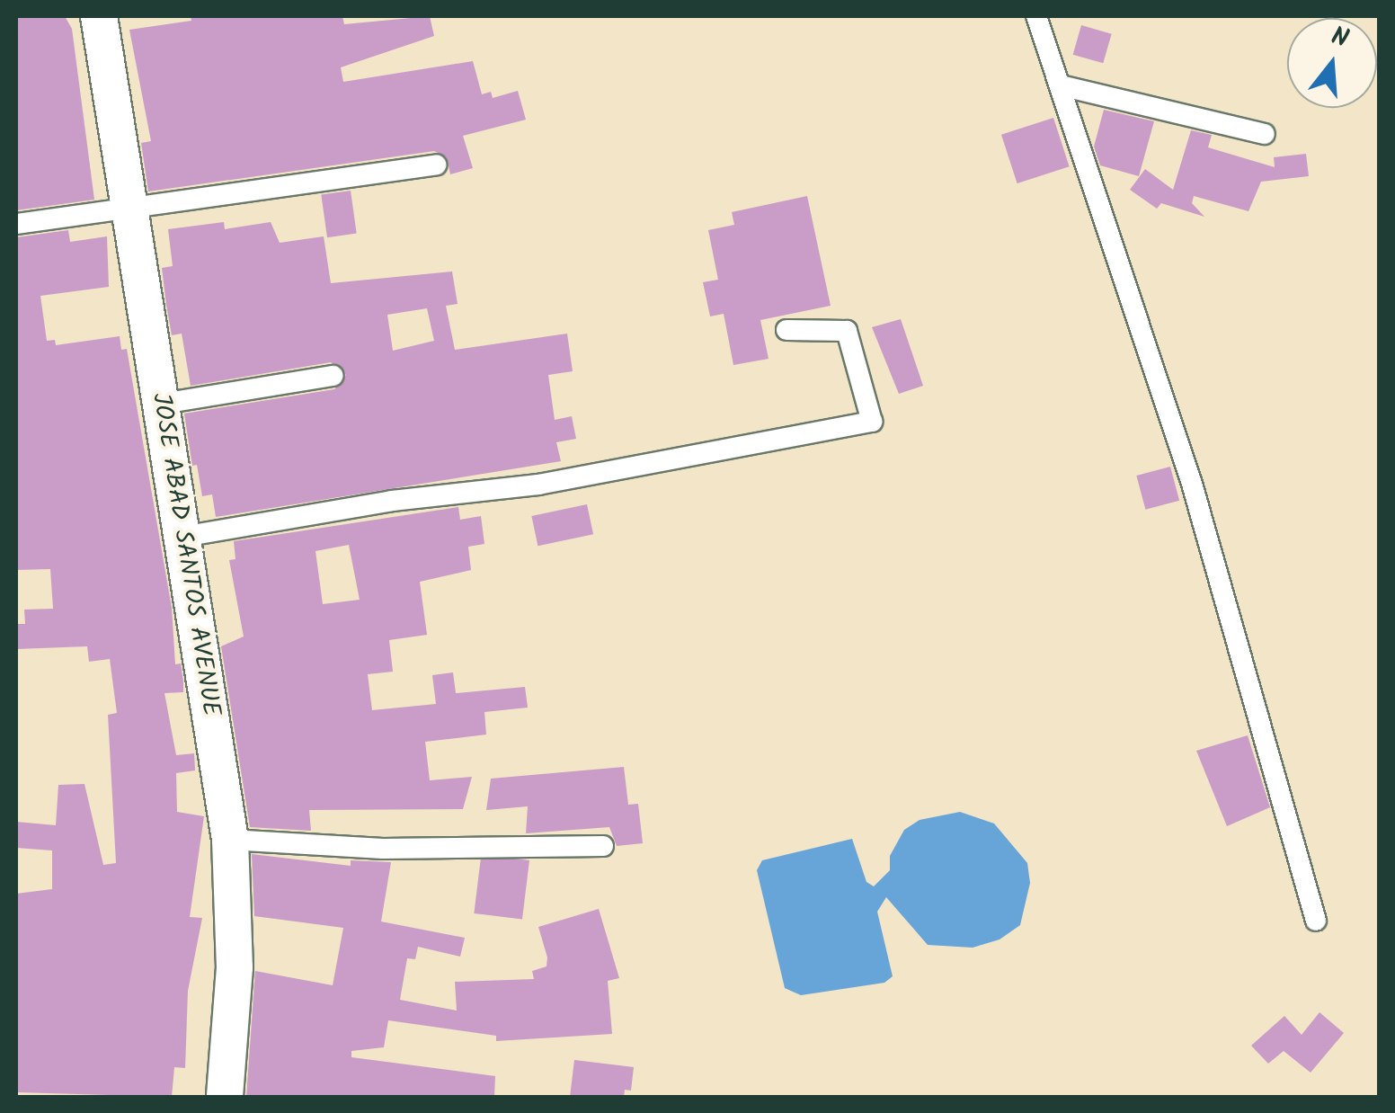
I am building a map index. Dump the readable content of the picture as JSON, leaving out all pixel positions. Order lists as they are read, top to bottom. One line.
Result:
{"streets":{"highway":["JOSE ABAD SANTOS AVENUE"]},"north":"top"}
